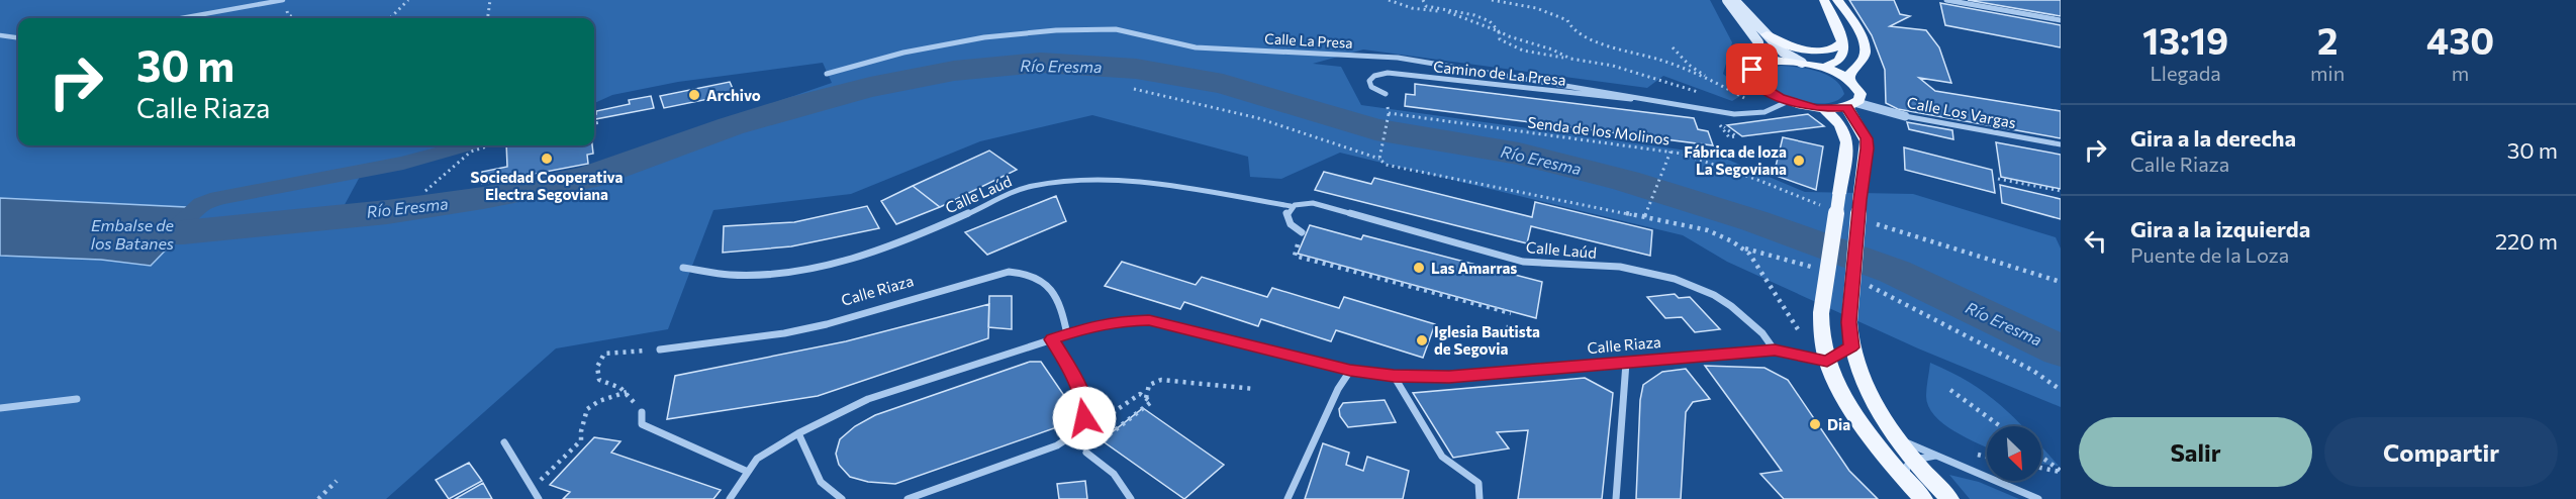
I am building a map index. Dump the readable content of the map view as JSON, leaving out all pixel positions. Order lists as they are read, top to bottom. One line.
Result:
{"streets":{"street":["Calle La Presa","Camino de La Presa","Calle Los Vargas","Calle Laúd","Calle Riaza"],"path":["Senda de los Molinos"]},"crossings":[["Calle La Presa","Camino de La Presa"],["Camino de La Presa","Senda de los Molinos"],["Calle Laúd","Calle Riaza"]],"water":["Río Eresma","Embalse de los Batanes"],"places":["Archivo","Sociedad Cooperativa Electra Segoviana","Fábrica de loza La Segoviana","Las Amarras","Iglesia Bautista de Segovia","Dia"],"north":"bottom right","page":{"eta":["13:19","Llegada","2","min","430","m"],"turn":["30 m","Calle Riaza"],"list":[{"name":"Gira a la derecha","note":"Calle Riaza","value":"30 m"},{"name":"Gira a la izquierda","note":"Puente de la Loza","value":"220 m"}],"buttons":["Salir","Compartir"]}}
